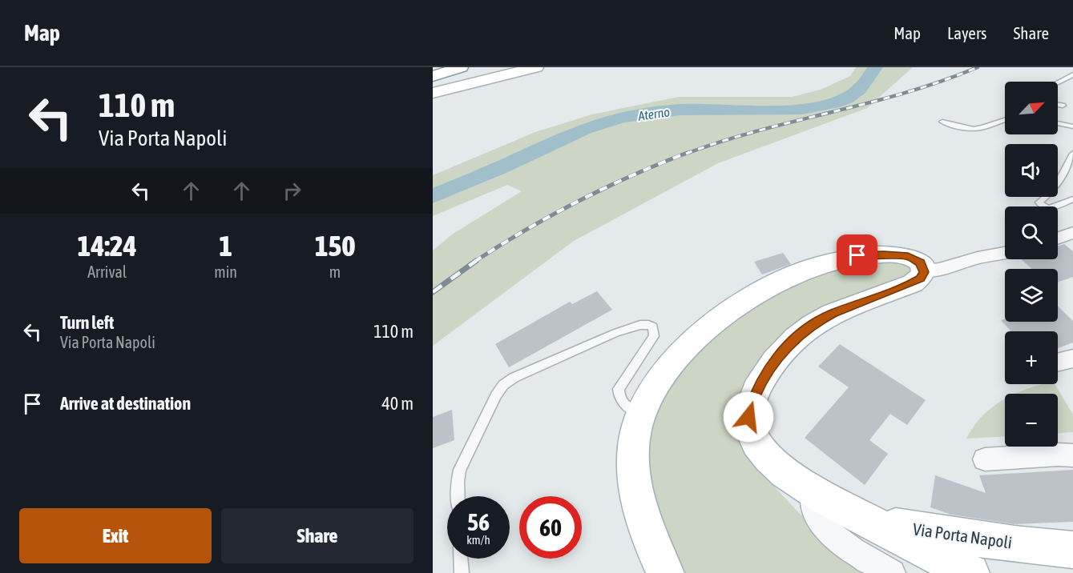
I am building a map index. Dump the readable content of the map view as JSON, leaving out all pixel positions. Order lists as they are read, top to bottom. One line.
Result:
{"streets":{"main road":["Via Porta Napoli"]},"water":["Aterno"],"north":"top right","page":{"header":"Map","nav":["Map","Layers","Share"],"turn":["110 m","Via Porta Napoli"],"map_buttons":["+","−"],"eta":["14:24","Arrival","1","min","150","m"],"list":[{"name":"Turn left","note":"Via Porta Napoli","value":"110 m"},{"name":"Arrive at destination","value":"40 m"}],"speed":"56 km/h","limit":"60","buttons":["Exit","Share"]}}
